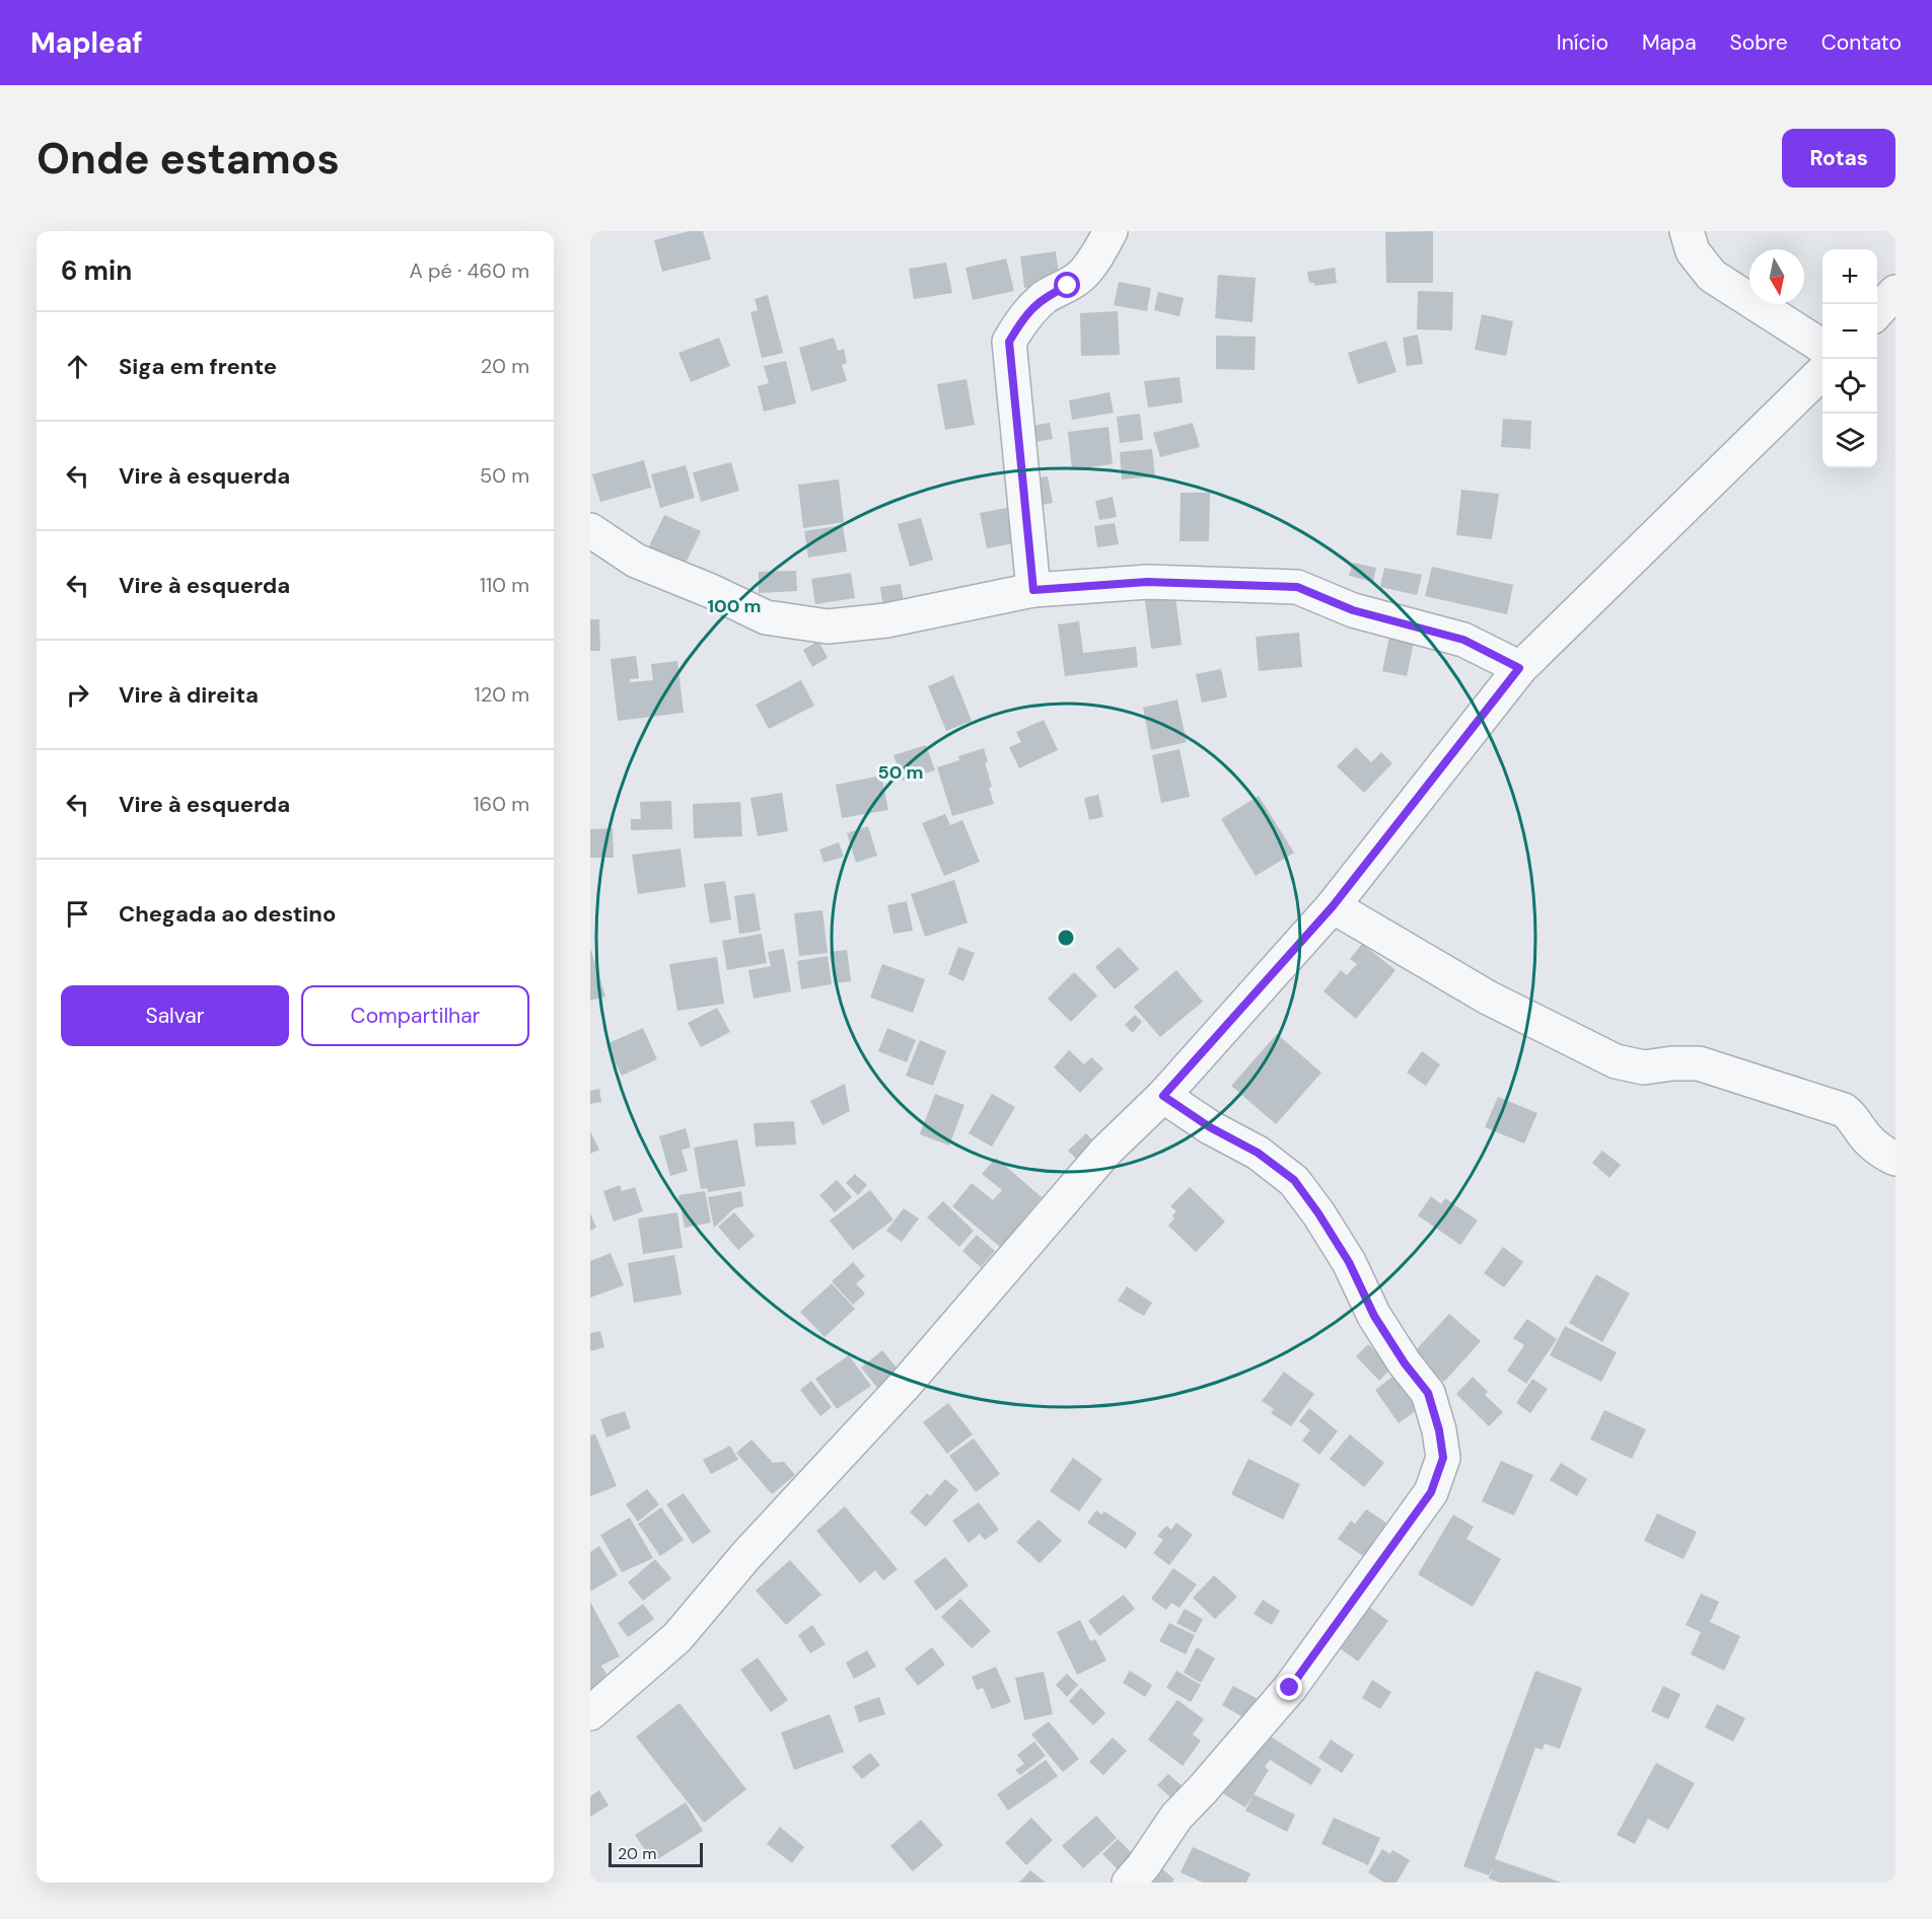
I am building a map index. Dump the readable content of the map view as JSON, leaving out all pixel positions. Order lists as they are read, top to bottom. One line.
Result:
{"scale_bar":"20 m","north":"bottom","page":{"header":"Mapleaf","nav":["Início","Mapa","Sobre","Contato"],"buttons":["Rotas",["Salvar","Compartilhar"]],"title":"Onde estamos","heading":["6 min","A pé · 460 m"],"map_buttons":["+","−"],"list":[["Siga em frente","20 m"],["Vire à esquerda","50 m"],["Vire à esquerda","110 m"],["Vire à direita","120 m"],["Vire à esquerda","160 m"],"Chegada ao destino"],"scale":"20 m"},"rings":["100 m","50 m"]}
